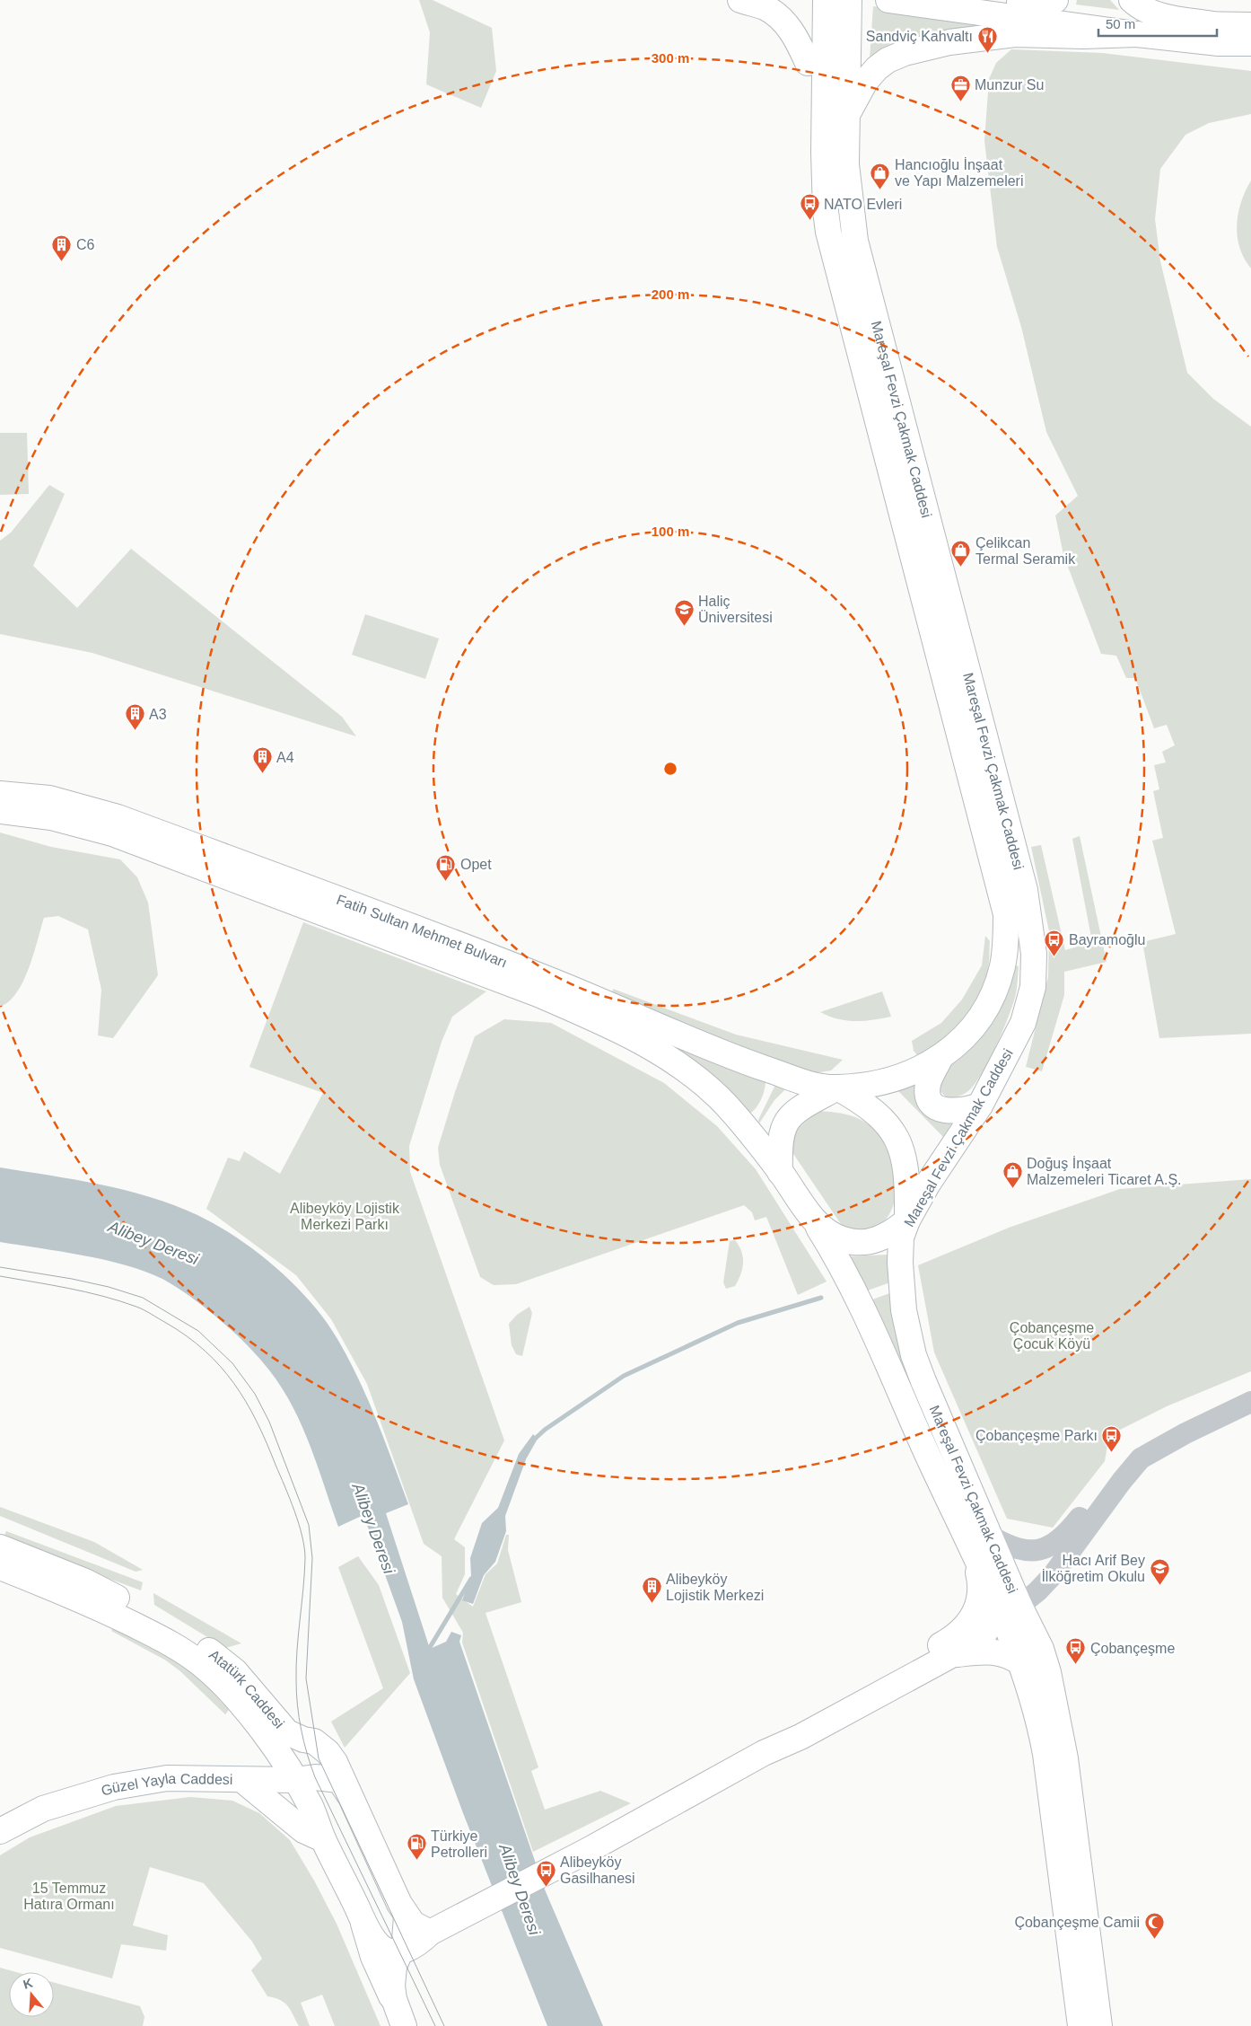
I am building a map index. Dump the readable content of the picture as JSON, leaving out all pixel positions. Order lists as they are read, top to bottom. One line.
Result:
{"streets":{"main road":["Mareşal Fevzi Çakmak Caddesi","Fatih Sultan Mehmet Bulvarı","Atatürk Caddesi","Güzel Yayla Caddesi"]},"crossings":[["Mareşal Fevzi Çakmak Caddesi","Fatih Sultan Mehmet Bulvarı"],["Atatürk Caddesi","Güzel Yayla Caddesi"]],"water":["Alibey Deresi"],"parks":["Alibeyköy Lojistik Merkezi Parkı","Çobançeşme Çocuk Köyü","15 Temmuz Hatıra Ormanı"],"places":{"restaurant":["Sandviç Kahvaltı"],"office":["Munzur Su"],"shop":["Hancıoğlu İnşaat ve Yapı Malzemeleri","Çelikcan Termal Seramik","Doğuş İnşaat Malzemeleri Ticaret A.Ş."],"bus stop":["NATO Evleri","Bayramoğlu","Çobançeşme Parkı","Çobançeşme","Alibeyköy Gasilhanesi"],"building":["C6","A3","A4","Alibeyköy Lojistik Merkezi"],"school or university":["Haliç Üniversitesi","Hacı Arif Bey İlköğretim Okulu"],"fuel station":["Opet","Türkiye Petrolleri"],"mosque":["Çobançeşme Camii"]},"scale_bar":"50 m","north":"top","rings":["300 m","200 m","100 m"]}
